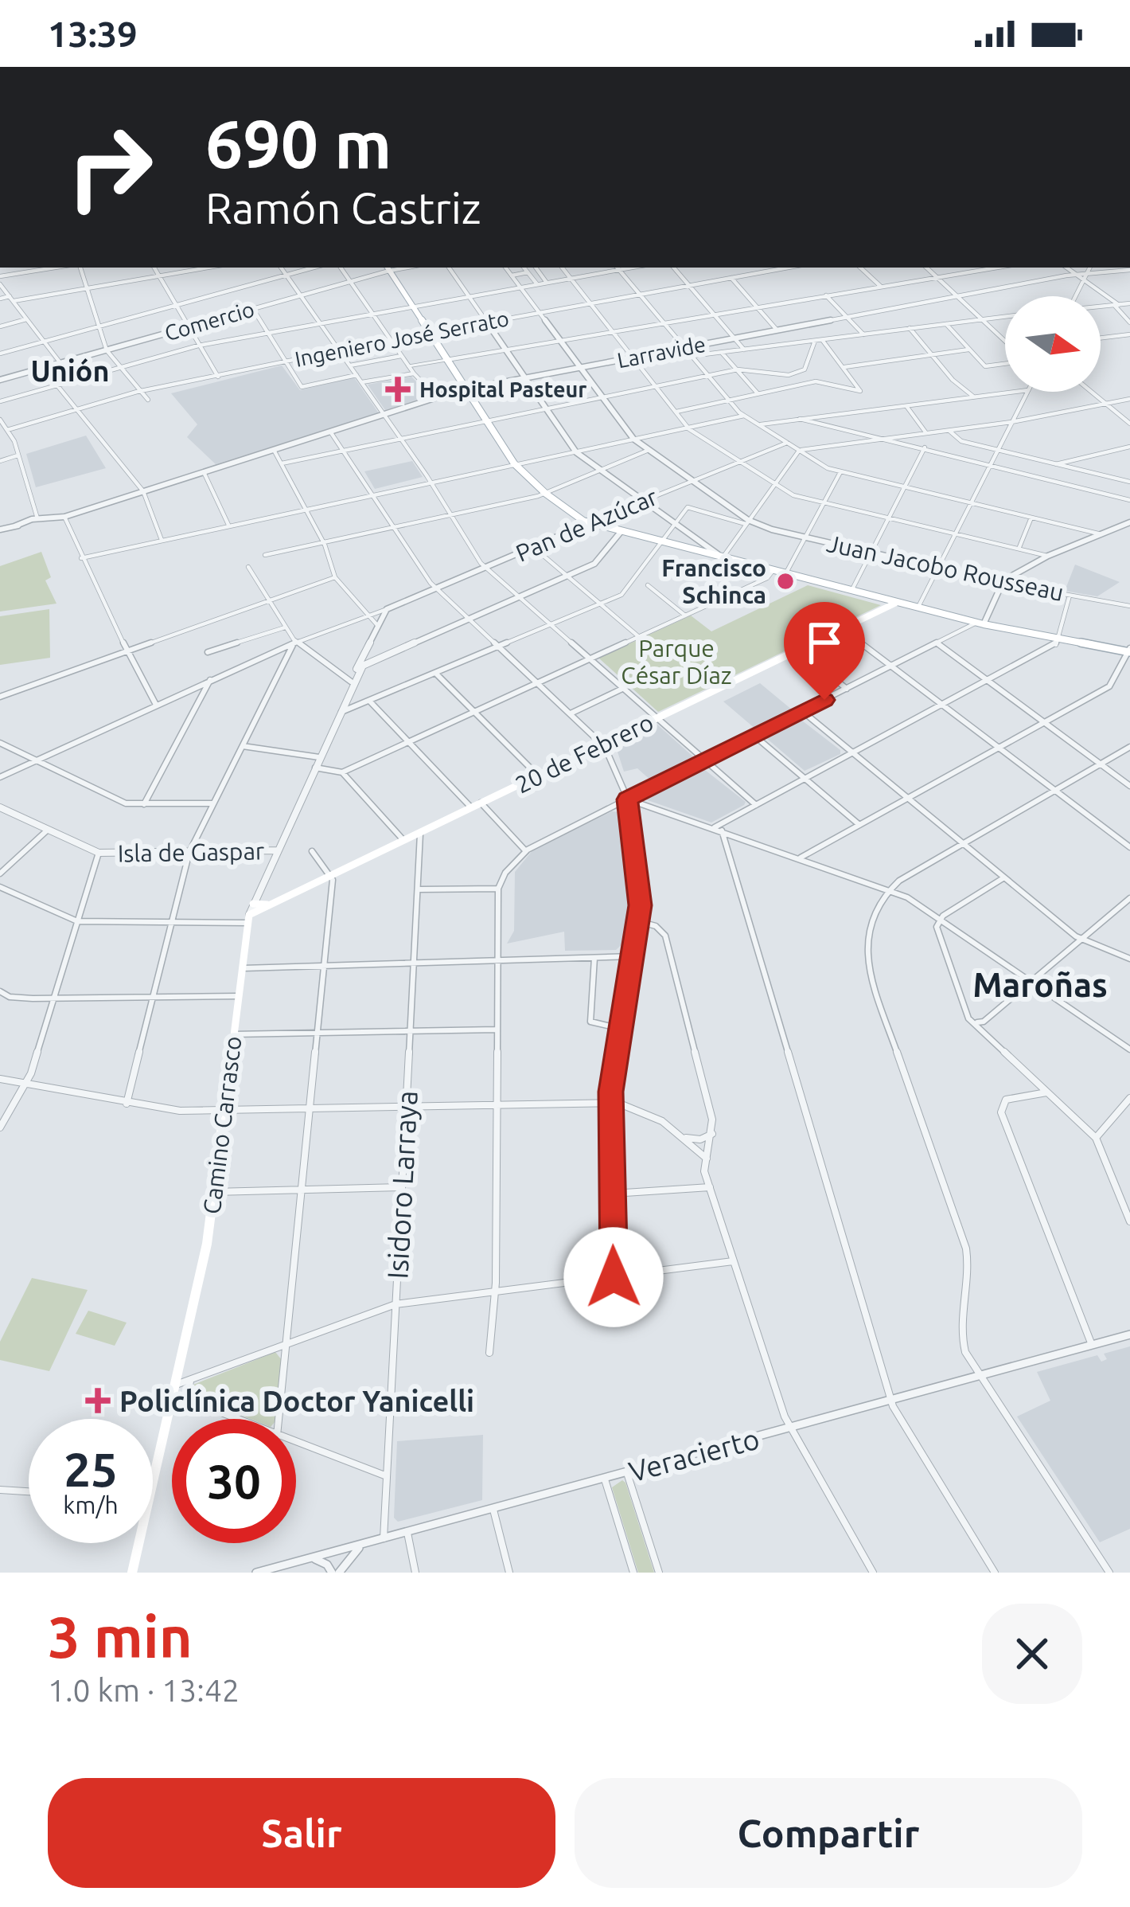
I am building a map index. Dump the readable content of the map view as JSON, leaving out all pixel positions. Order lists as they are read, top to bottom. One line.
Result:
{"streets":{"main road":["20 de Febrero","Camino Carrasco"],"street":["Comercio","Ingeniero José Serrato","Larravide","Pan de Azúcar","Juan Jacobo Rousseau","Isla de Gaspar","Isidoro Larraya","Veracierto"]},"crossings":[["Ingeniero José Serrato","Juan Jacobo Rousseau"],["Larravide","Juan Jacobo Rousseau"],["Pan de Azúcar","Juan Jacobo Rousseau"],["Pan de Azúcar","Camino Carrasco"],["20 de Febrero","Camino Carrasco"],["20 de Febrero","Isidoro Larraya"],["Isla de Gaspar","Camino Carrasco"],["Isidoro Larraya","Veracierto"]],"districts":["Unión","Maroñas"],"parks":["Parque César Díaz"],"places":{"health":["Hospital Pasteur","Policlínica Doctor Yanicelli"],"other":["Francisco Schinca"]},"north":"right","page":{"status":"13:39","turn":["690 m","Ramón Castriz"],"speed":"25 km/h","limit":"30","heading":["3 min","1.0 km · 13:42"],"buttons":["Salir","Compartir"]}}
